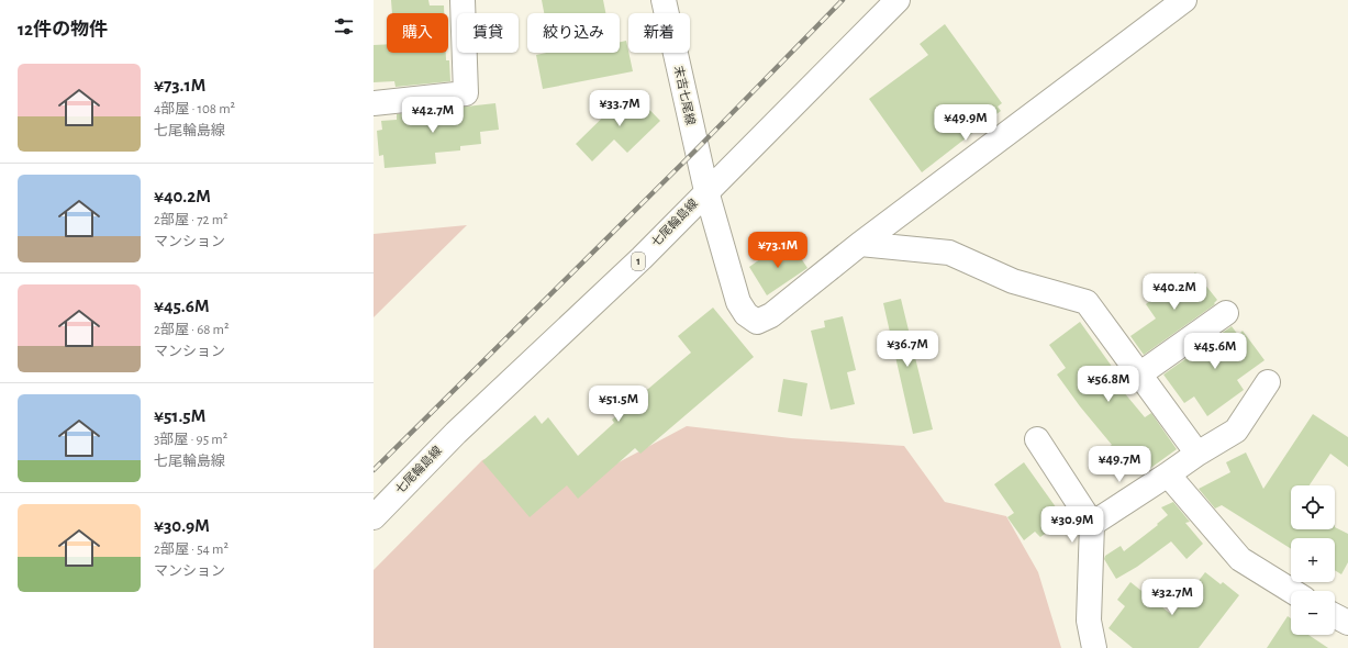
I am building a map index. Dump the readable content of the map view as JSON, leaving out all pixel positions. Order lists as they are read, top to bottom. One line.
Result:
{"streets":{"street":["末吉七尾線","七尾輪島線","1"]},"crossings":[["末吉七尾線","七尾輪島線"]],"page":{"heading":"12件の物件","chip":["購入","賃貸","絞り込み","新着"],"list":[{"name":"¥73.1M","note":"4部屋 · 108 m² · 七尾輪島線"},{"name":"¥40.2M","note":"2部屋 · 72 m² · マンション"},{"name":"¥45.6M","note":"2部屋 · 68 m² · マンション"},{"name":"¥51.5M","note":"3部屋 · 95 m² · 七尾輪島線"},{"name":"¥30.9M","note":"2部屋 · 54 m² · マンション"}],"price":["¥33.7M","¥42.7M","¥49.9M","¥73.1M","¥40.2M","¥36.7M","¥45.6M","¥56.8M","¥51.5M","¥49.7M","¥30.9M","¥32.7M"],"map_buttons":["+","−"]}}
